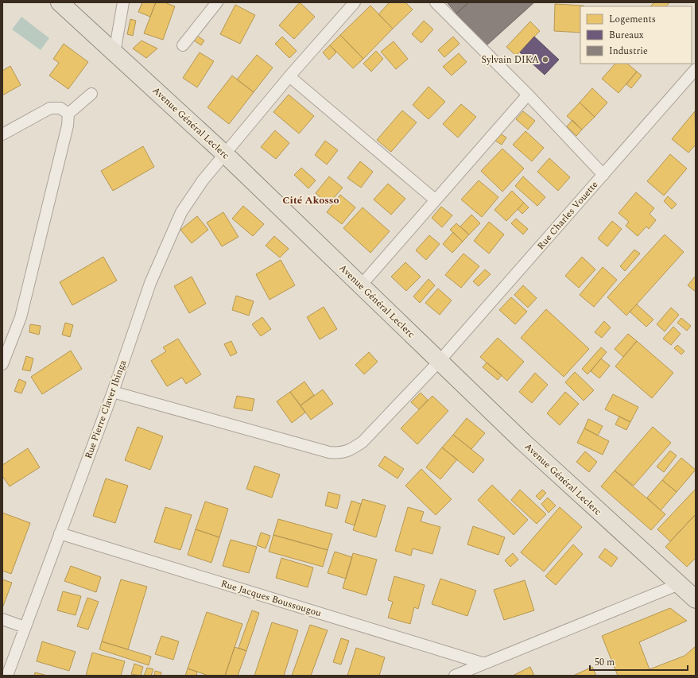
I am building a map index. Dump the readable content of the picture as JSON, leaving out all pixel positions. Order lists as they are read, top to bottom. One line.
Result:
{"streets":{"main road":["Avenue Général Leclerc"],"street":["Rue Charles Vouette","Rue Pierre Claver Ibinga","Rue Jacques Boussougou"]},"crossings":[["Avenue Général Leclerc","Rue Charles Vouette"],["Avenue Général Leclerc","Rue Pierre Claver Ibinga"],["Rue Charles Vouette","Rue Pierre Claver Ibinga"],["Rue Pierre Claver Ibinga","Rue Jacques Boussougou"]],"districts":["Cité Akosso"],"places":["Sylvain DIKA"],"legend":["Logements","Bureaux","Industrie"],"scale_bar":"50 m"}
